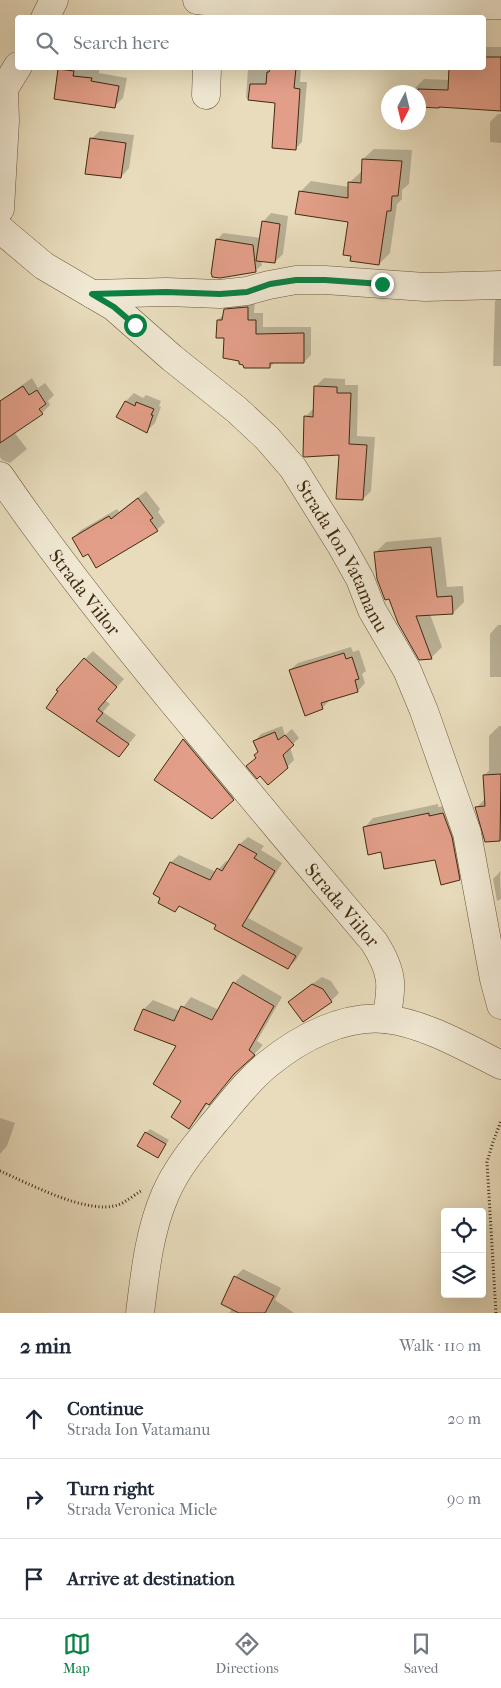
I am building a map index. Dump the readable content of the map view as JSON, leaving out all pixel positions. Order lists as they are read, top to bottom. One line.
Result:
{"streets":{"street":["Strada Ion Vatamanu","Strada Viilor"]},"north":"bottom","page":{"search":"Search here","heading":["2 min","Walk · 110 m"],"list":[["Continue","Strada Ion Vatamanu","20 m"],["Turn right","Strada Veronica Micle","90 m"],"Arrive at destination"],"nav":["Map","Directions","Saved"]}}
